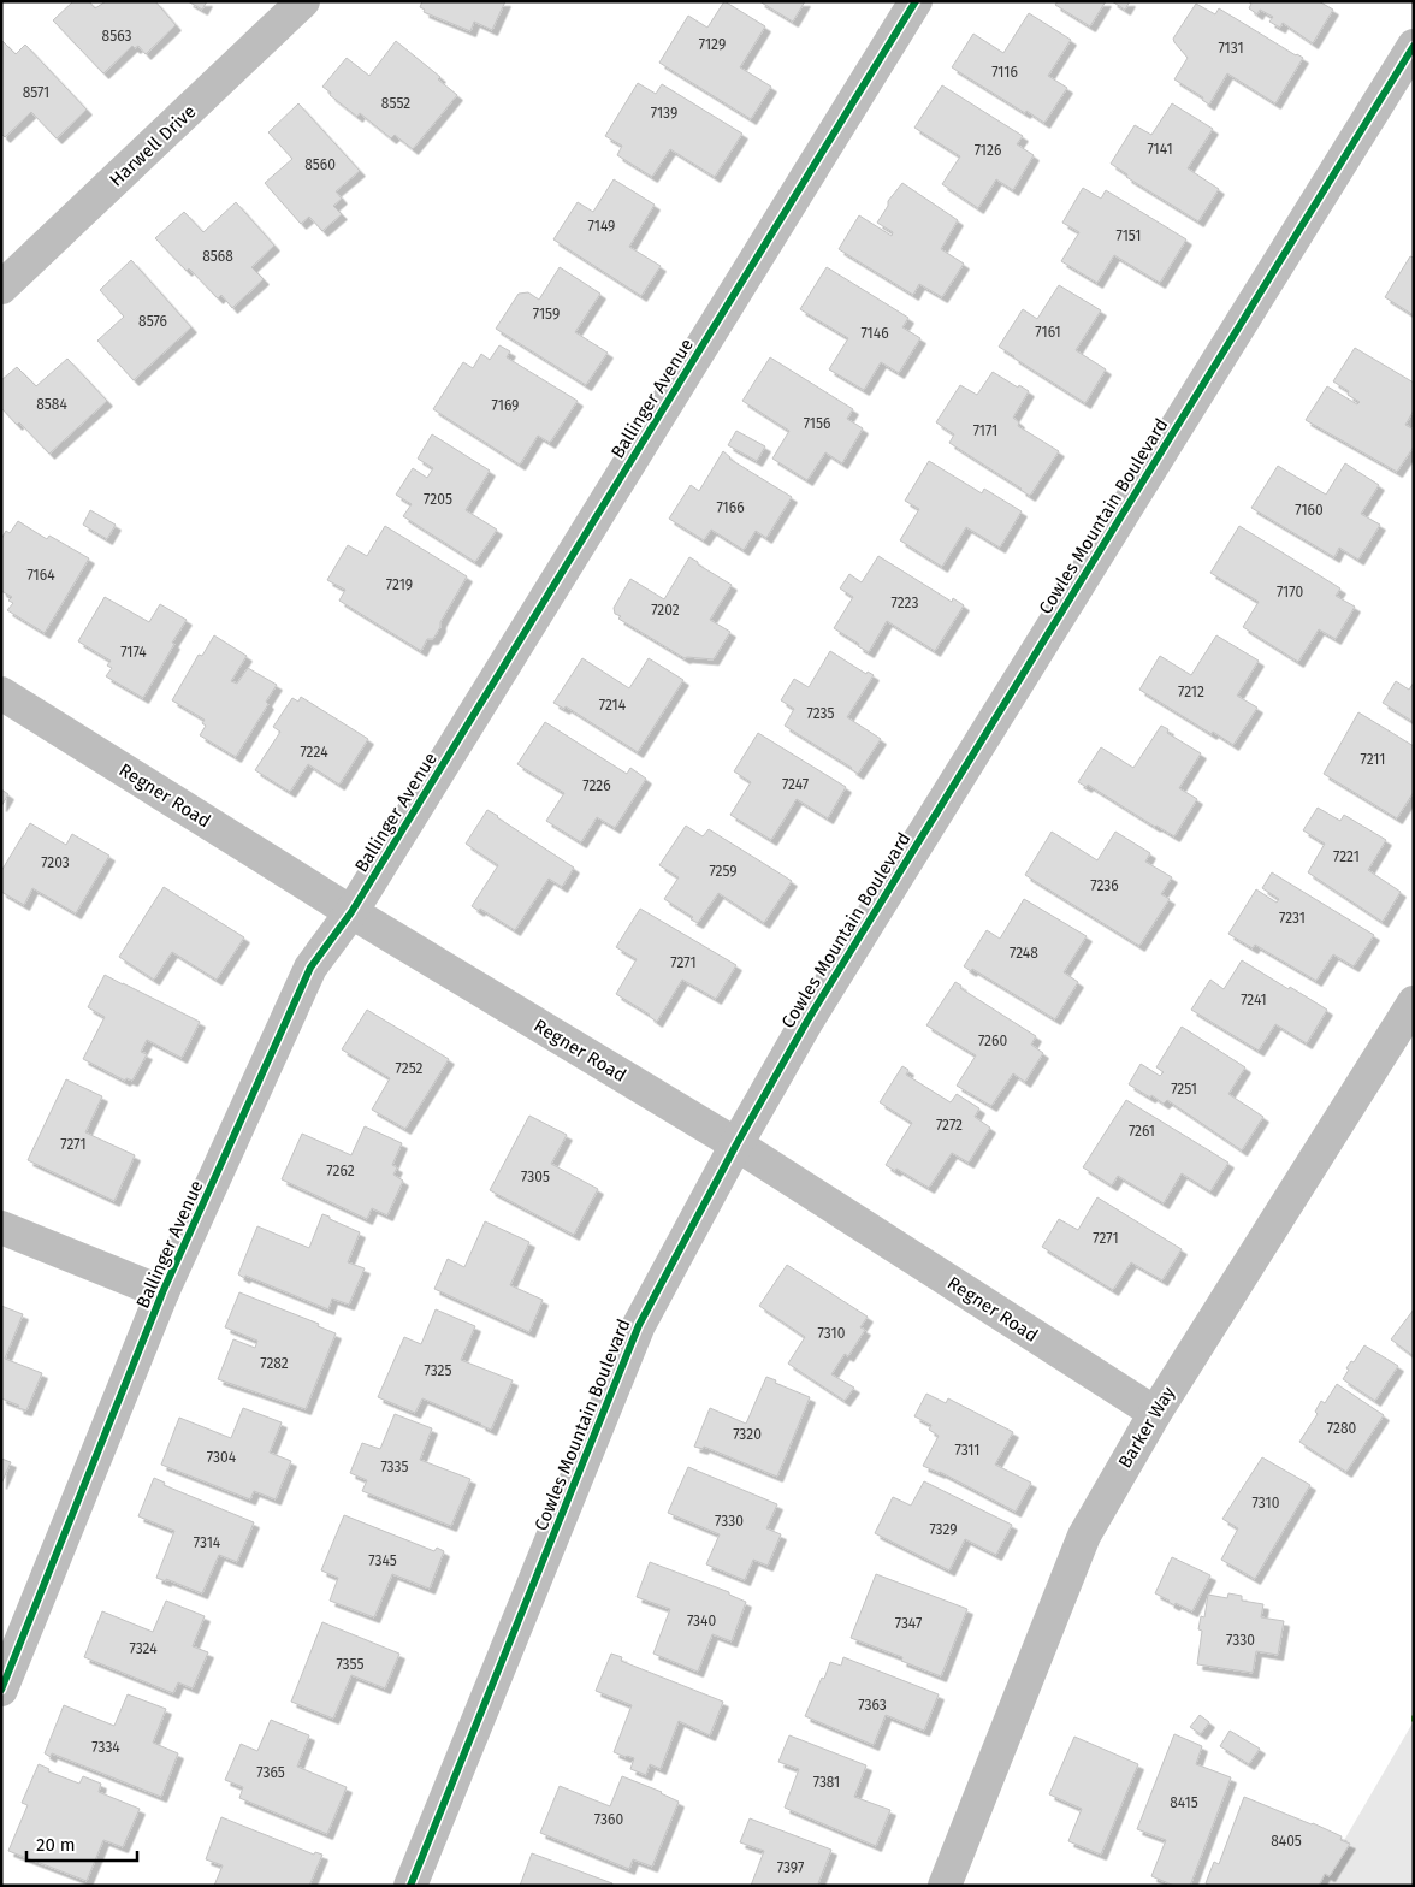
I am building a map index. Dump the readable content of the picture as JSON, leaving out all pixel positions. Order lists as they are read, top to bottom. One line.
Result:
{"streets":{"street":["Harwell Drive","Ballinger Avenue","Cowles Mountain Boulevard","Regner Road","Barker Way"]},"crossings":[["Ballinger Avenue","Regner Road"],["Cowles Mountain Boulevard","Regner Road"],["Regner Road","Barker Way"]],"house_numbers":["8563","7129","7131","7116","8571","8552","7139","7141","7126","8560","7149","7151","8568","7159","8576","7161","7146","8584","7169","7156","7171","7205","7166","7160","7164","7219","7170","7223","7202","7174","7212","7214","7235","7224","7211","7247","7226","7221","7203","7259","7236","7231","7248","7271","7241","7260","7252","7251","7272","7261","7271","7262","7305","7271","7310","7282","7325","7280","7320","7311","7304","7335","7310","7330","7329","7314","7345","7340","7347","7330","7324","7355","7363","7334","7365","7381","8415","7360","8405","7397"],"scale_bar":"20 m"}
